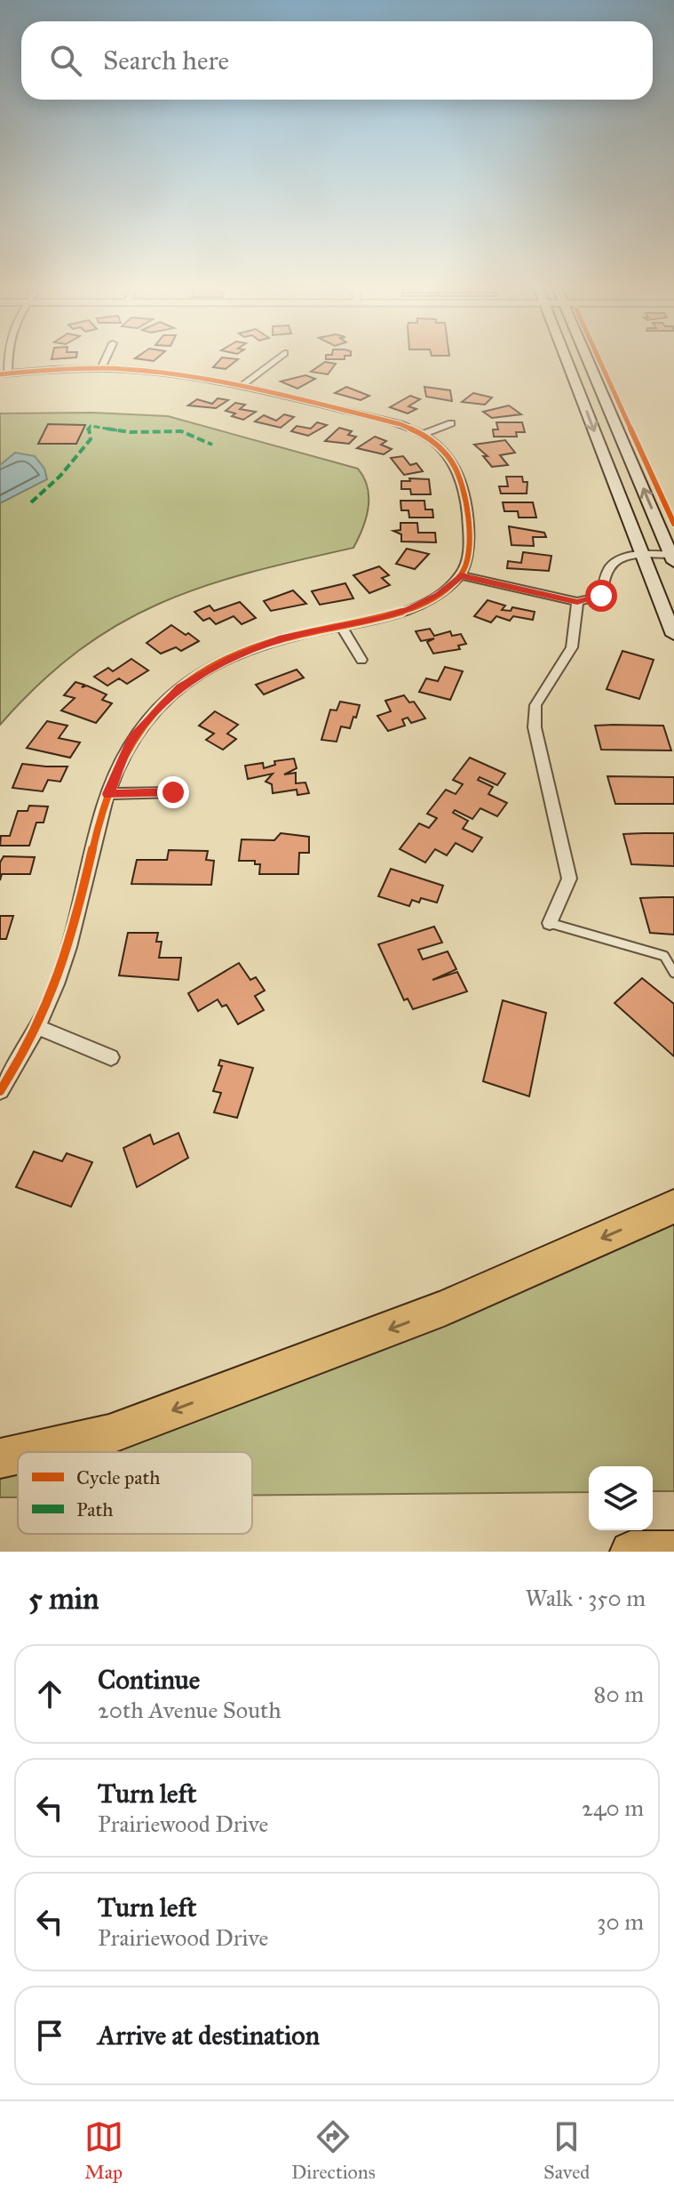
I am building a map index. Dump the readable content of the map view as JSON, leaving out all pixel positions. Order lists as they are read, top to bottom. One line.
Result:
{"legend":["Cycle path","Path"],"page":{"search":"Search here","heading":["5 min","Walk · 350 m"],"list":[["Continue","20th Avenue South","80 m"],["Turn left","Prairiewood Drive","240 m"],["Turn left","Prairiewood Drive","30 m"],"Arrive at destination"],"nav":["Map","Directions","Saved"]}}
